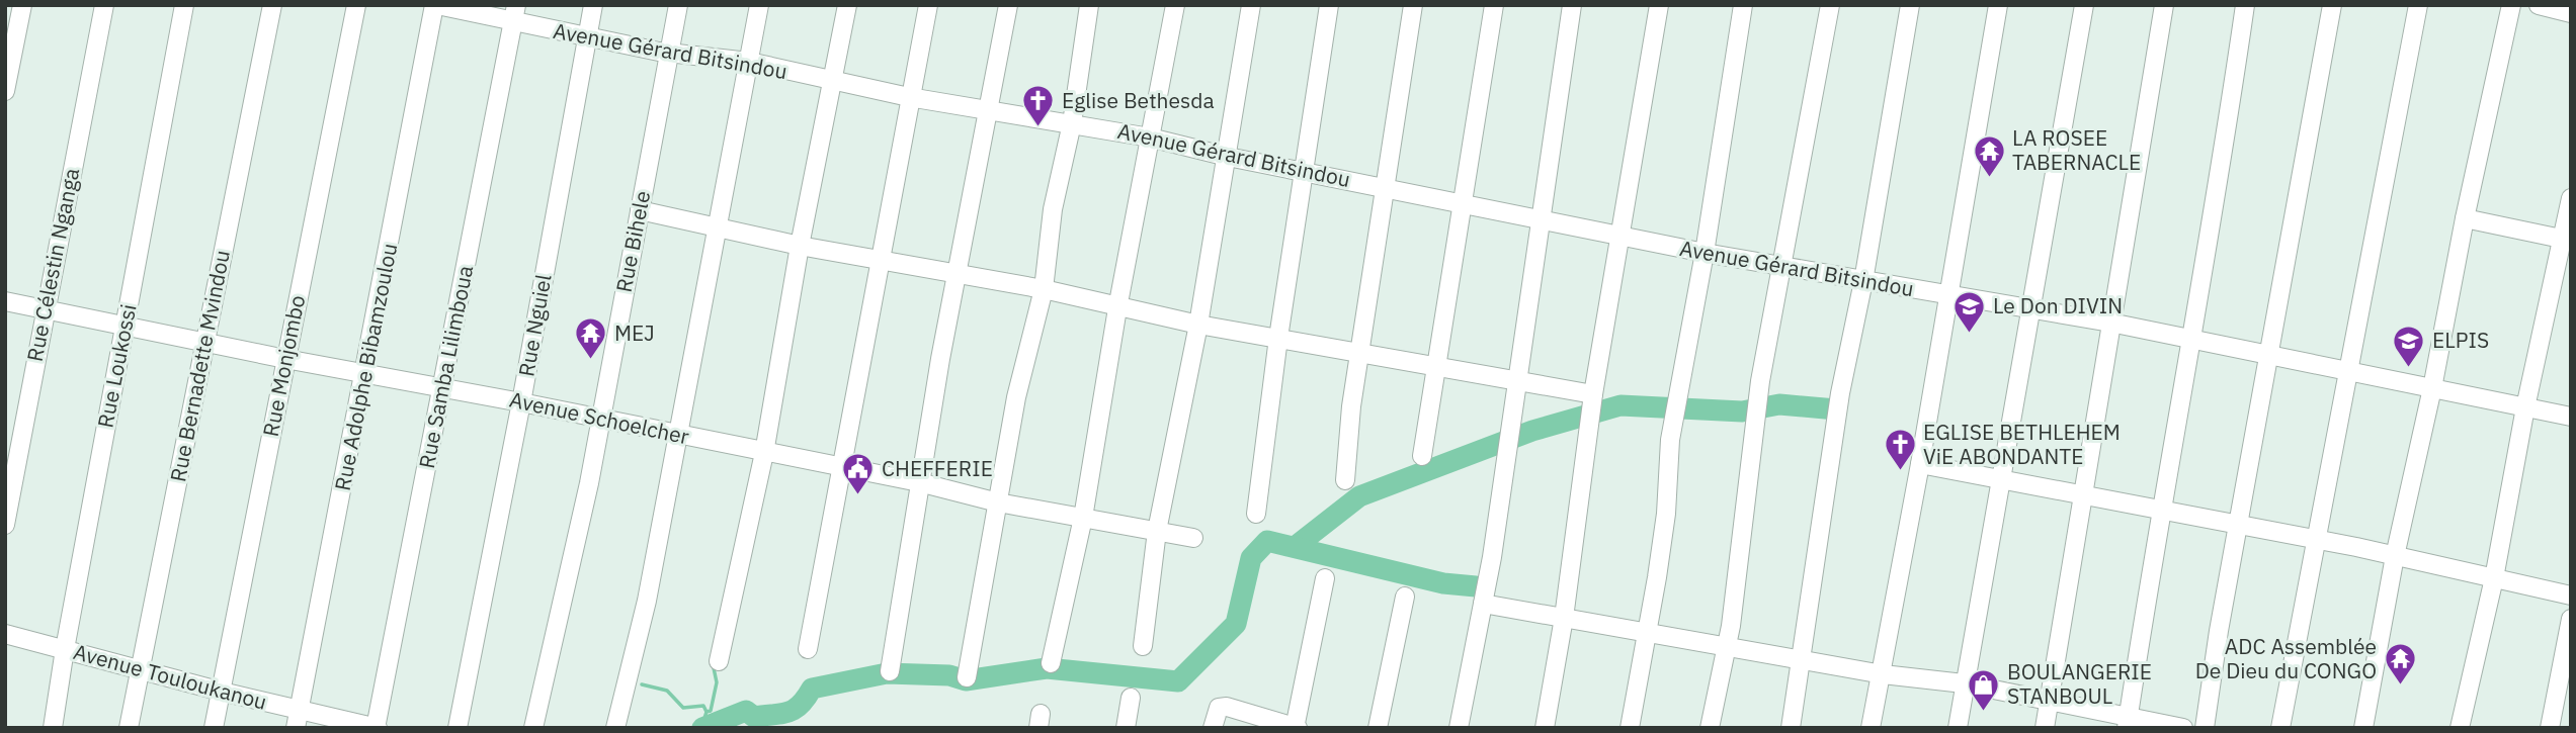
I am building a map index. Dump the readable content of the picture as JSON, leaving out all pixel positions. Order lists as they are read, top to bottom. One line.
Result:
{"streets":{"street":["Avenue Gérard Bitsindou","Rue Bihele","Rue Célestin Nganga","Rue Nguiel","Rue Loukossi","Rue Bernadette Mvindou","Rue Monjombo","Rue Adolphe Bibamzoulou","Rue Samba Lilimboua","Avenue Schoelcher","Avenue Touloukanou"]},"crossings":[["Avenue Gérard Bitsindou","Rue Bihele"],["Avenue Gérard Bitsindou","Rue Nguiel"],["Avenue Gérard Bitsindou","Rue Adolphe Bibamzoulou"],["Avenue Gérard Bitsindou","Rue Samba Lilimboua"],["Rue Bihele","Avenue Schoelcher"],["Rue Célestin Nganga","Avenue Schoelcher"],["Rue Nguiel","Avenue Schoelcher"],["Rue Loukossi","Avenue Schoelcher"],["Rue Loukossi","Avenue Touloukanou"],["Rue Bernadette Mvindou","Avenue Schoelcher"],["Rue Bernadette Mvindou","Avenue Touloukanou"],["Rue Monjombo","Avenue Schoelcher"],["Rue Monjombo","Avenue Touloukanou"],["Rue Adolphe Bibamzoulou","Avenue Schoelcher"],["Rue Adolphe Bibamzoulou","Avenue Touloukanou"],["Rue Samba Lilimboua","Avenue Schoelcher"],["Rue Samba Lilimboua","Avenue Touloukanou"]],"places":{"church":["Eglise Bethesda","EGLISE BETHLEHEM ViE ABONDANTE"],"temple":["LA ROSEE TABERNACLE","MEJ","ADC Assemblée De Dieu du CONGO"],"school or university":["Le Don DIVIN","ELPIS"],"public building":["CHEFFERIE"],"shop":["BOULANGERIE STANBOUL"]}}
